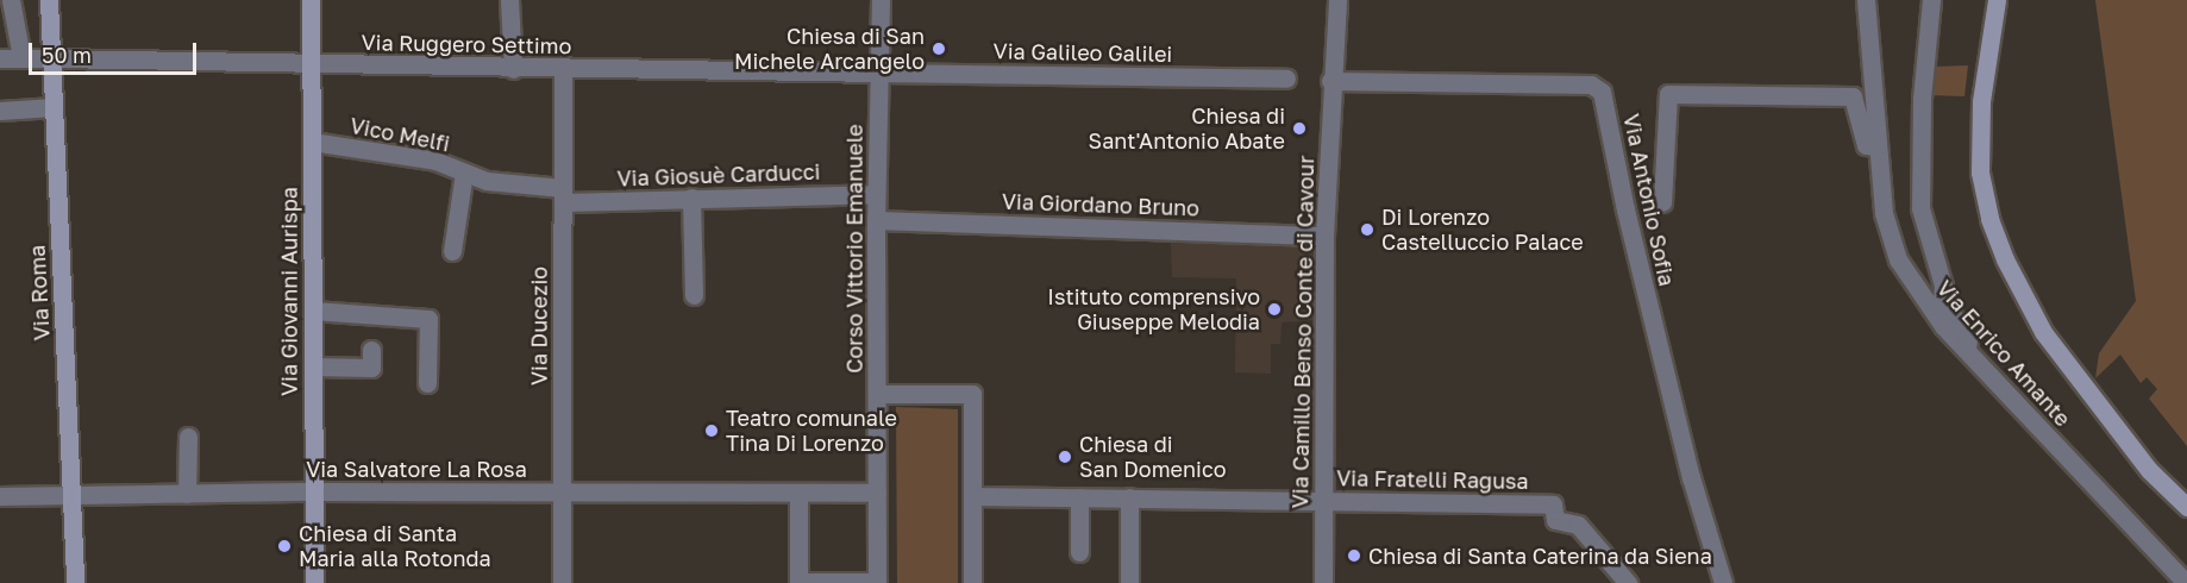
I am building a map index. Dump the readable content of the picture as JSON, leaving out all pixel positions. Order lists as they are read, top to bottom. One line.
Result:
{"streets":{"main road":["Via Giovanni Aurispa","Via Roma"],"street":["Via Ruggero Settimo","Via Galileo Galilei","Vico Melfi","Via Giosuè Carducci","Via Antonio Sofia","Via Giordano Bruno","Corso Vittorio Emanuele","Via Ducezio","Via Camillo Benso Conte di Cavour","Via Enrico Amante","Via Salvatore La Rosa","Via Fratelli Ragusa"]},"crossings":[["Via Ruggero Settimo","Via Galileo Galilei"],["Via Ruggero Settimo","Corso Vittorio Emanuele"],["Via Ruggero Settimo","Via Giovanni Aurispa"],["Via Ruggero Settimo","Via Roma"],["Via Ruggero Settimo","Via Ducezio"],["Via Galileo Galilei","Corso Vittorio Emanuele"],["Vico Melfi","Via Giosuè Carducci"],["Vico Melfi","Via Giovanni Aurispa"],["Vico Melfi","Via Ducezio"],["Via Giosuè Carducci","Corso Vittorio Emanuele"],["Via Giosuè Carducci","Via Ducezio"],["Via Antonio Sofia","Via Camillo Benso Conte di Cavour"],["Via Giordano Bruno","Corso Vittorio Emanuele"],["Via Giordano Bruno","Via Camillo Benso Conte di Cavour"],["Corso Vittorio Emanuele","Via Salvatore La Rosa"],["Via Giovanni Aurispa","Via Salvatore La Rosa"],["Via Roma","Via Salvatore La Rosa"],["Via Ducezio","Via Salvatore La Rosa"],["Via Camillo Benso Conte di Cavour","Via Fratelli Ragusa"]],"places":["Chiesa di San Michele Arcangelo","Chiesa di Sant'Antonio Abate","Di Lorenzo Castelluccio Palace","Istituto comprensivo Giuseppe Melodia","Teatro comunale Tina Di Lorenzo","Chiesa di San Domenico","Chiesa di Santa Maria alla Rotonda","Chiesa di Santa Caterina da Siena"],"scale_bar":"50 m"}
